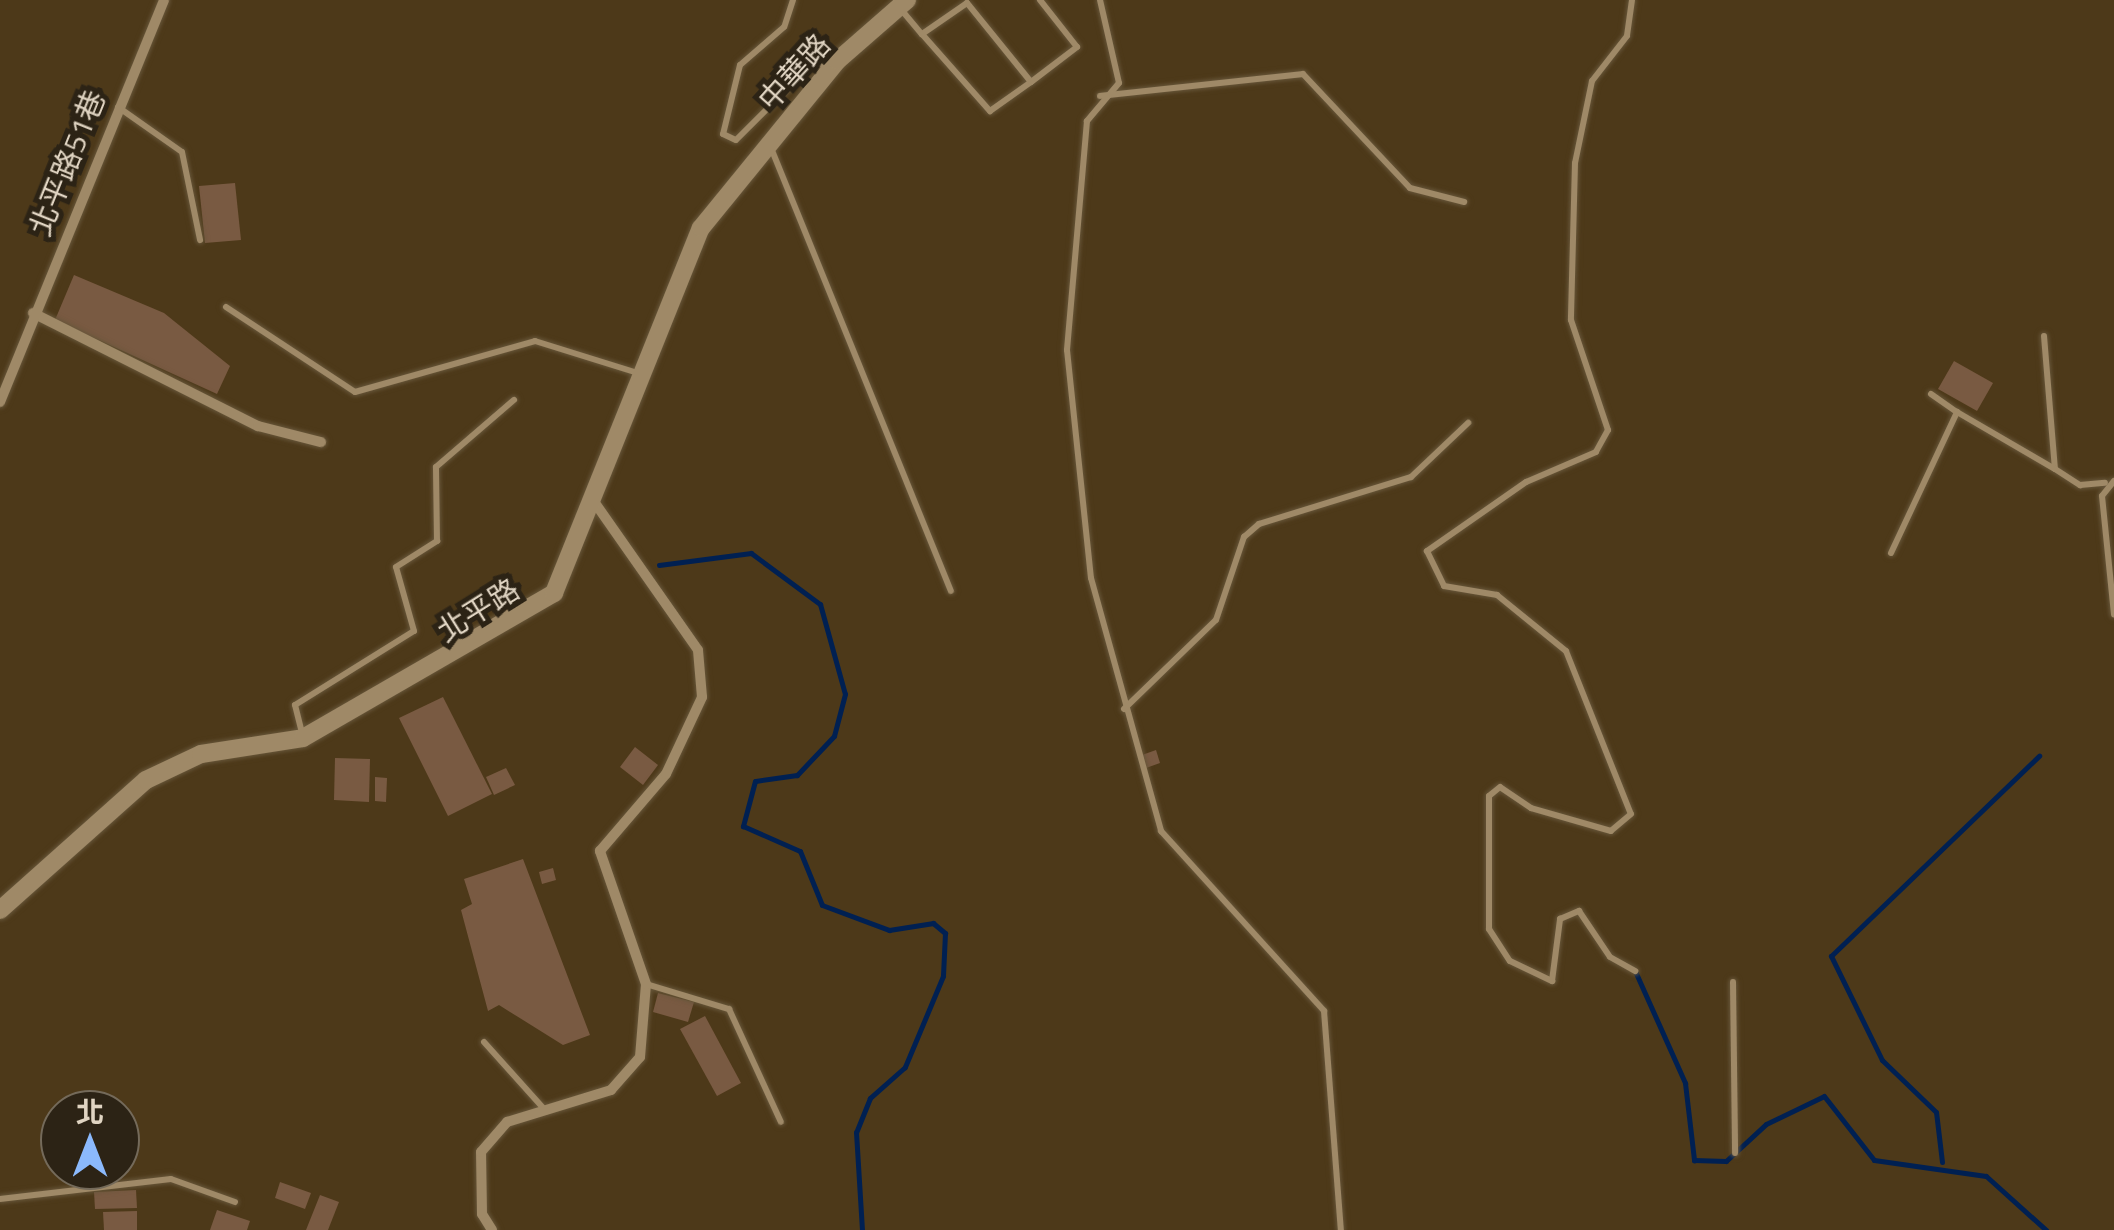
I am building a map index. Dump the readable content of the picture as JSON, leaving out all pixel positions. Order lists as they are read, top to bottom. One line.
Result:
{"streets":{"street":["中華路","北平路51巷","北平路"]},"crossings":[["中華路","北平路"]],"north":"top"}
